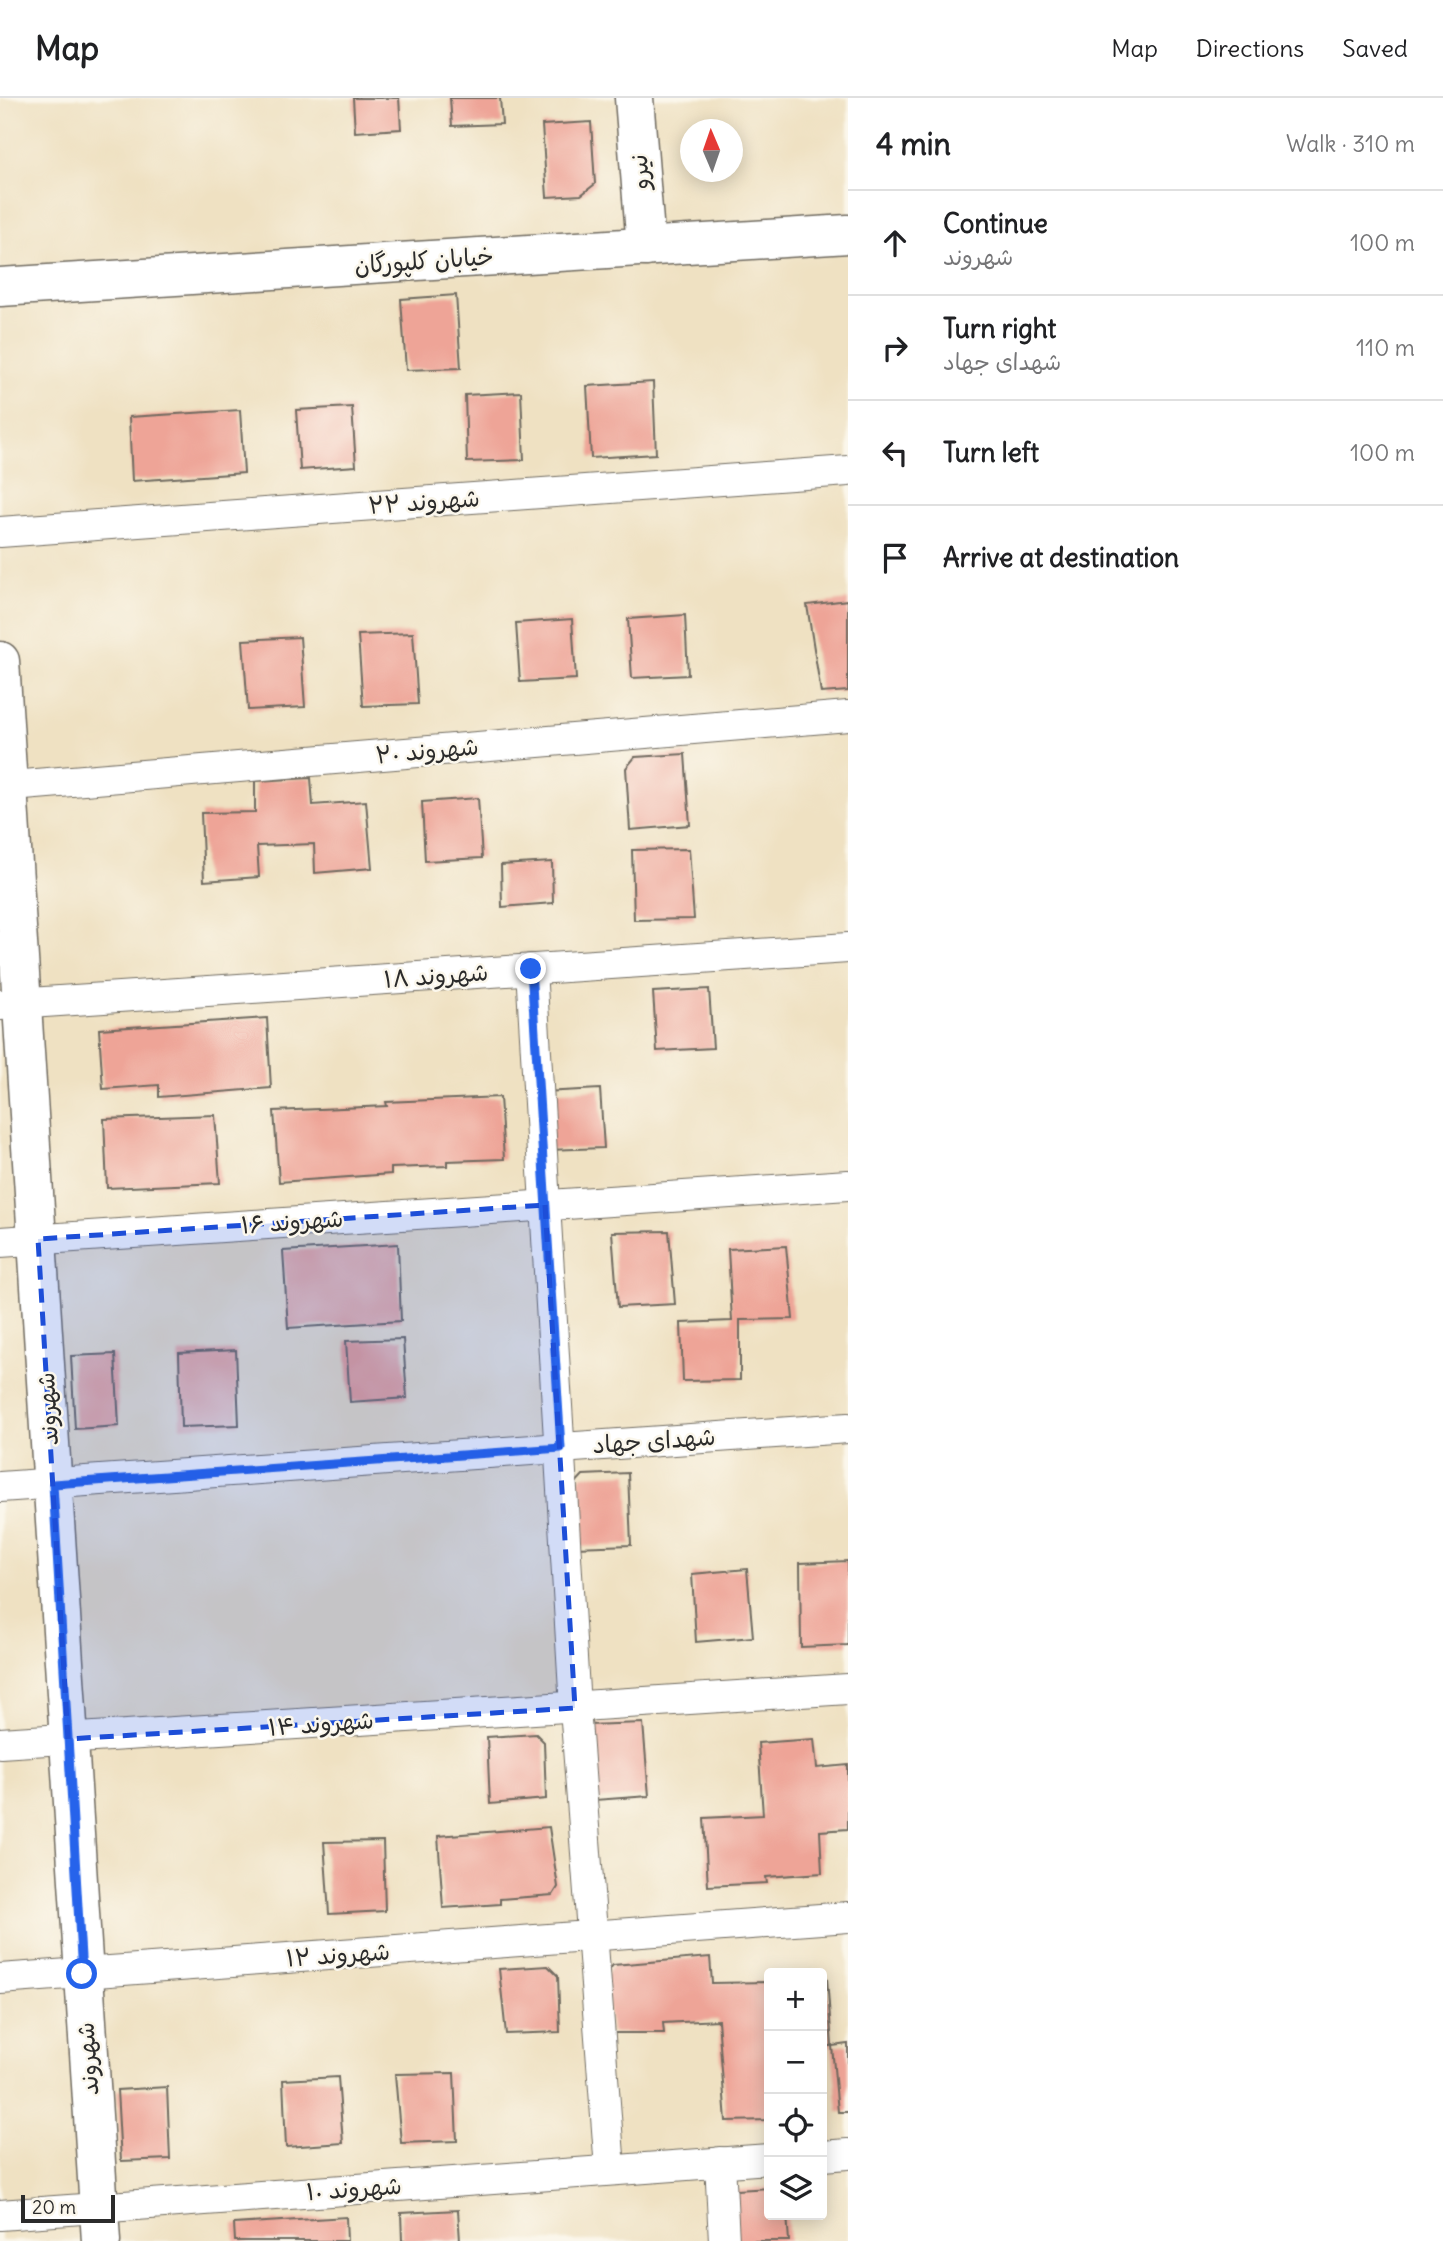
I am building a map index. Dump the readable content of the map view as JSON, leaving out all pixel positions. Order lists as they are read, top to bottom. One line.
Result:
{"streets":{"street":["نیرو","خیابان کلپورگان","شهروند ۲۲","شهروند ۲۰","شهروند ۱۸","شهروند ۱۶","شهروند","شهدای جهاد","شهروند ۱۴","شهروند ۱۲","شهروند ۱۰"]},"crossings":[["نیرو","خیابان کلپورگان"],["شهروند ۲۰","شهروند"],["شهروند ۱۸","شهروند"],["شهروند ۱۶","شهروند"],["شهروند","شهدای جهاد"],["شهروند","شهروند ۱۴"],["شهروند","شهروند ۱۲"],["شهروند","شهروند ۱۰"]],"scale_bar":"20 m","north":"top","page":{"header":"Map","nav":["Map","Directions","Saved"],"heading":["4 min","Walk · 310 m"],"list":[["Continue","شهروند","100 m"],["Turn right","شهدای جهاد","110 m"],["Turn left","100 m"],"Arrive at destination"],"map_buttons":["+","−"],"scale":"20 m"}}
